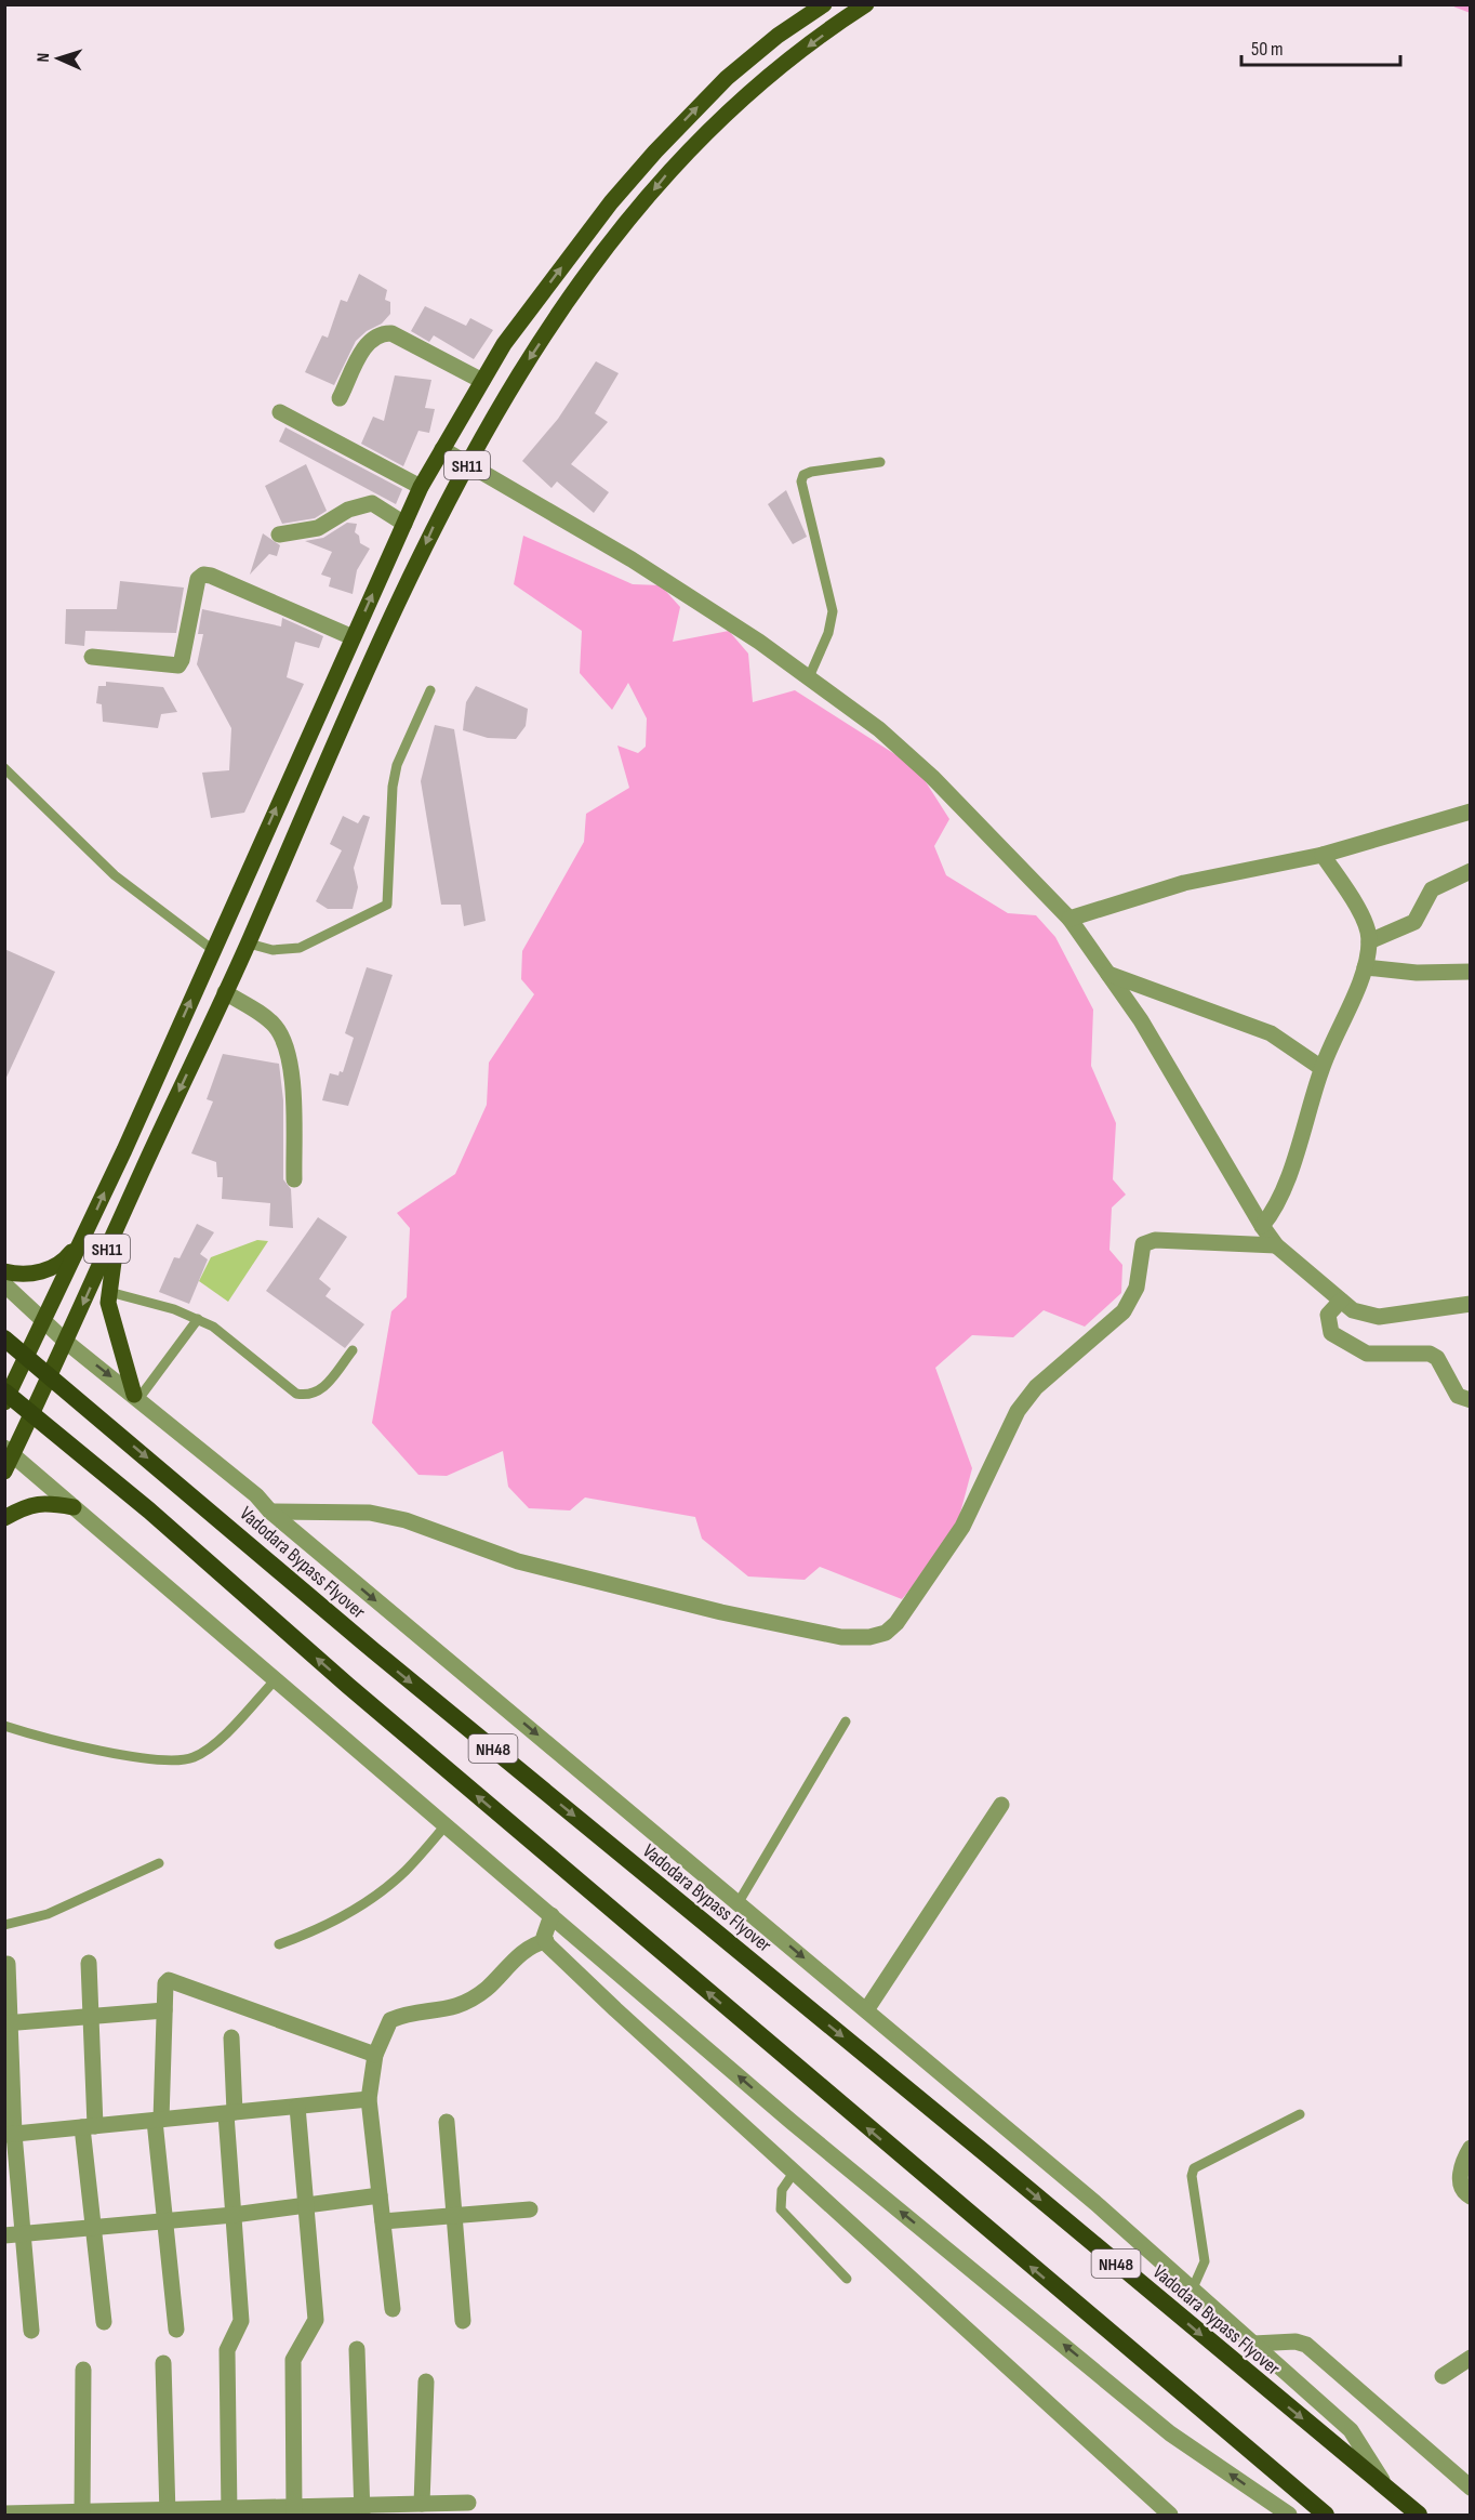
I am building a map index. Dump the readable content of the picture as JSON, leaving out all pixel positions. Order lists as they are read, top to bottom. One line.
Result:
{"streets":{"highway":["Vadodara Bypass Flyover","NH48"],"main road":["SH11"]},"crossings":[["Vadodara Bypass Flyover","NH48"]],"scale_bar":"50 m","north":"left"}
